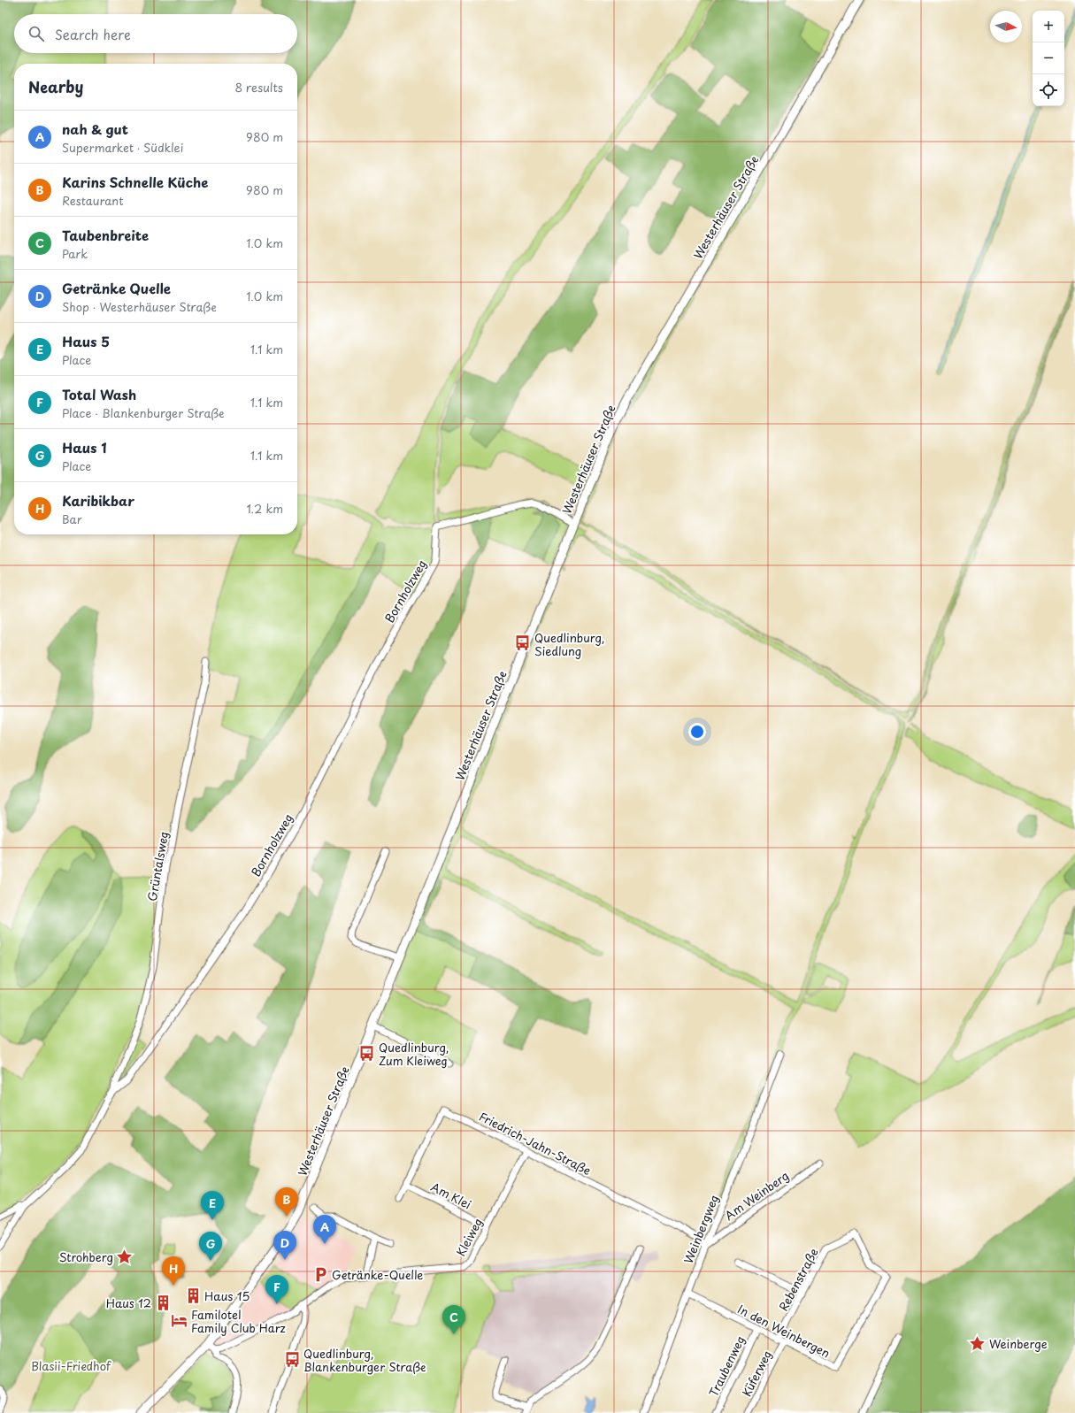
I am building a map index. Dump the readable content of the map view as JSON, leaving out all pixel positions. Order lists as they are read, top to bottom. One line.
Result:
{"streets":{"main road":["Westerhäuser Straße"],"street":["Bornholzweg","Grüntalsweg","Friedrich-Jahn-Straße","Am Klei","Am Weinberg","Weinbergweg","Kleiweg","Rebenstraße","In den Weinbergen","Traubenweg","Küferweg"]},"crossings":[["Westerhäuser Straße","Bornholzweg"],["Bornholzweg","Grüntalsweg"],["Friedrich-Jahn-Straße","Am Klei"],["Friedrich-Jahn-Straße","Am Weinberg"],["Friedrich-Jahn-Straße","Weinbergweg"],["Friedrich-Jahn-Straße","Kleiweg"],["Am Klei","Kleiweg"],["Am Weinberg","Weinbergweg"],["Weinbergweg","In den Weinbergen"],["Rebenstraße","In den Weinbergen"],["Rebenstraße","Küferweg"],["In den Weinbergen","Traubenweg"],["In den Weinbergen","Küferweg"]],"parks":["Blasii-Friedhof"],"places":{"bus stop":["Quedlinburg, Siedlung","Quedlinburg, Zum Kleiweg","Quedlinburg, Blankenburger Straße"],"place":["Strohberg","Weinberge"],"parking":["Getränke-Quelle"],"building":["Haus 15","Haus 12"],"hotel":["Familotel Family Club Harz"]},"north":"right","page":{"map_buttons":["+","−"],"search":"Search here","heading":["Nearby","8 results"],"list":[{"mark":"A","name":"nah & gut","note":"Supermarket · Südklei","value":"980 m"},{"mark":"B","name":"Karins Schnelle Küche","note":"Restaurant","value":"980 m"},{"mark":"C","name":"Taubenbreite","note":"Park","value":"1.0 km"},{"mark":"D","name":"Getränke Quelle","note":"Shop · Westerhäuser Straße","value":"1.0 km"},{"mark":"E","name":"Haus 5","note":"Place","value":"1.1 km"},{"mark":"F","name":"Total Wash","note":"Place · Blankenburger Straße","value":"1.1 km"},{"mark":"G","name":"Haus 1","note":"Place","value":"1.1 km"},{"mark":"H","name":"Karibikbar","note":"Bar","value":"1.2 km"}],"pins":["B","E","A","D","G","H","F","C"]}}
